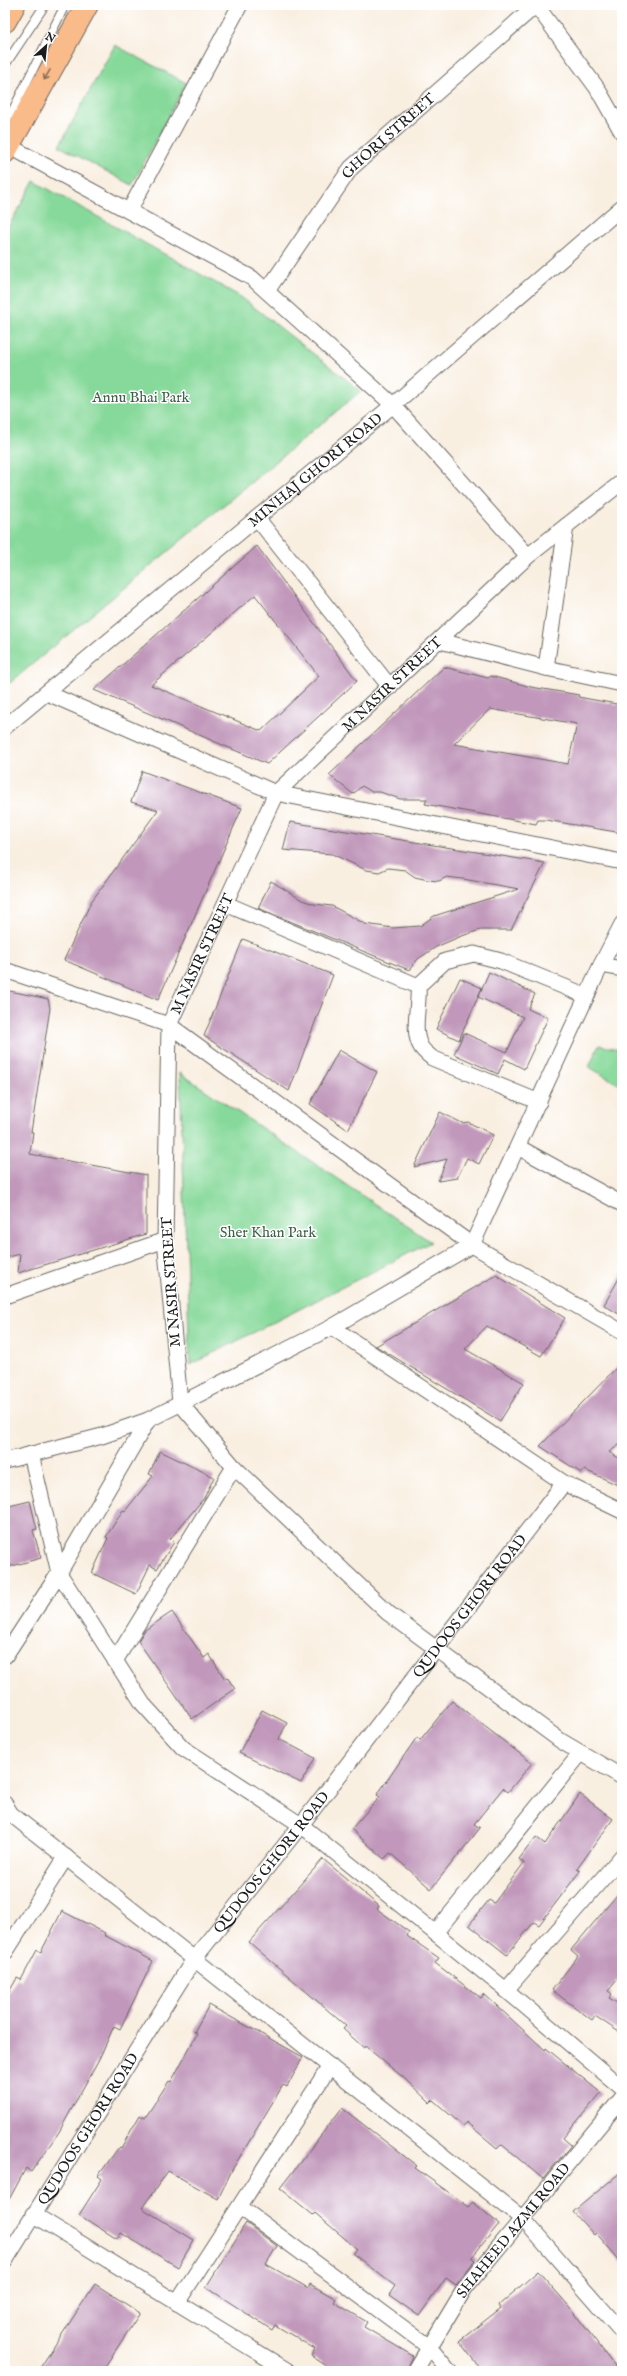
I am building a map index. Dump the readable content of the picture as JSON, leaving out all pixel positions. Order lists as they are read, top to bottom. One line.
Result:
{"streets":{"street":["GHORI STREET","MINHAJ GHORI ROAD","M NASIR STREET","QUDOOS GHORI ROAD","SHAHEED AZMI ROAD"]},"parks":["Annu Bhai Park","Sher Khan Park"],"north":"top right"}
